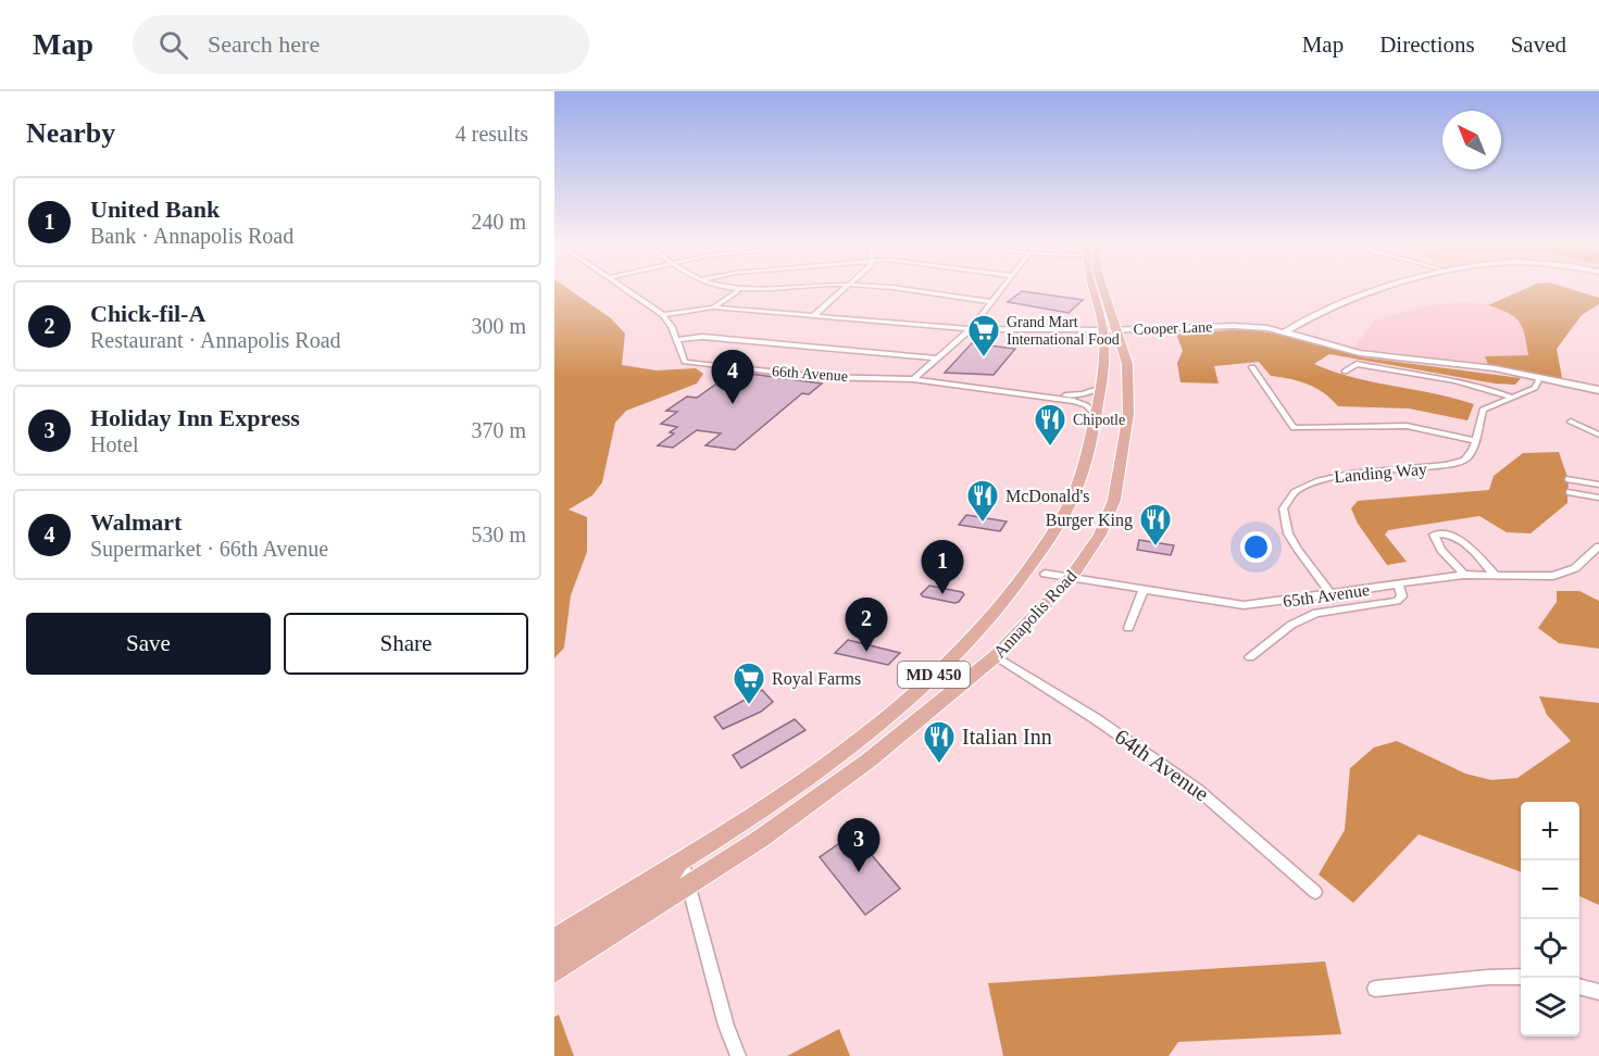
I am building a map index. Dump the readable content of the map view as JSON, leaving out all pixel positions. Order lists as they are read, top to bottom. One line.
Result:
{"streets":{"main road":["Annapolis Road","MD 450"],"street":["Cooper Lane","66th Avenue","Landing Way","65th Avenue","64th Avenue"]},"crossings":[["Cooper Lane","66th Avenue"],["Cooper Lane","Landing Way"],["Cooper Lane","Annapolis Road"],["66th Avenue","Annapolis Road"],["Landing Way","65th Avenue"],["65th Avenue","Annapolis Road"],["Annapolis Road","64th Avenue"]],"places":{"supermarket":["Grand Mart International Food","Royal Farms"],"restaurant":["Chipotle","McDonald's","Burger King","Italian Inn"]},"north":"top left","page":{"header":"Map","search":"Search here","nav":["Map","Directions","Saved"],"heading":["Nearby","4 results"],"list":[{"mark":"1","name":"United Bank","note":"Bank · Annapolis Road","value":"240 m"},{"mark":"2","name":"Chick-fil-A","note":"Restaurant · Annapolis Road","value":"300 m"},{"mark":"3","name":"Holiday Inn Express","note":"Hotel","value":"370 m"},{"mark":"4","name":"Walmart","note":"Supermarket · 66th Avenue","value":"530 m"}],"pins":["4","1","2","3"],"buttons":["Save","Share"],"map_buttons":["+","−"]}}
